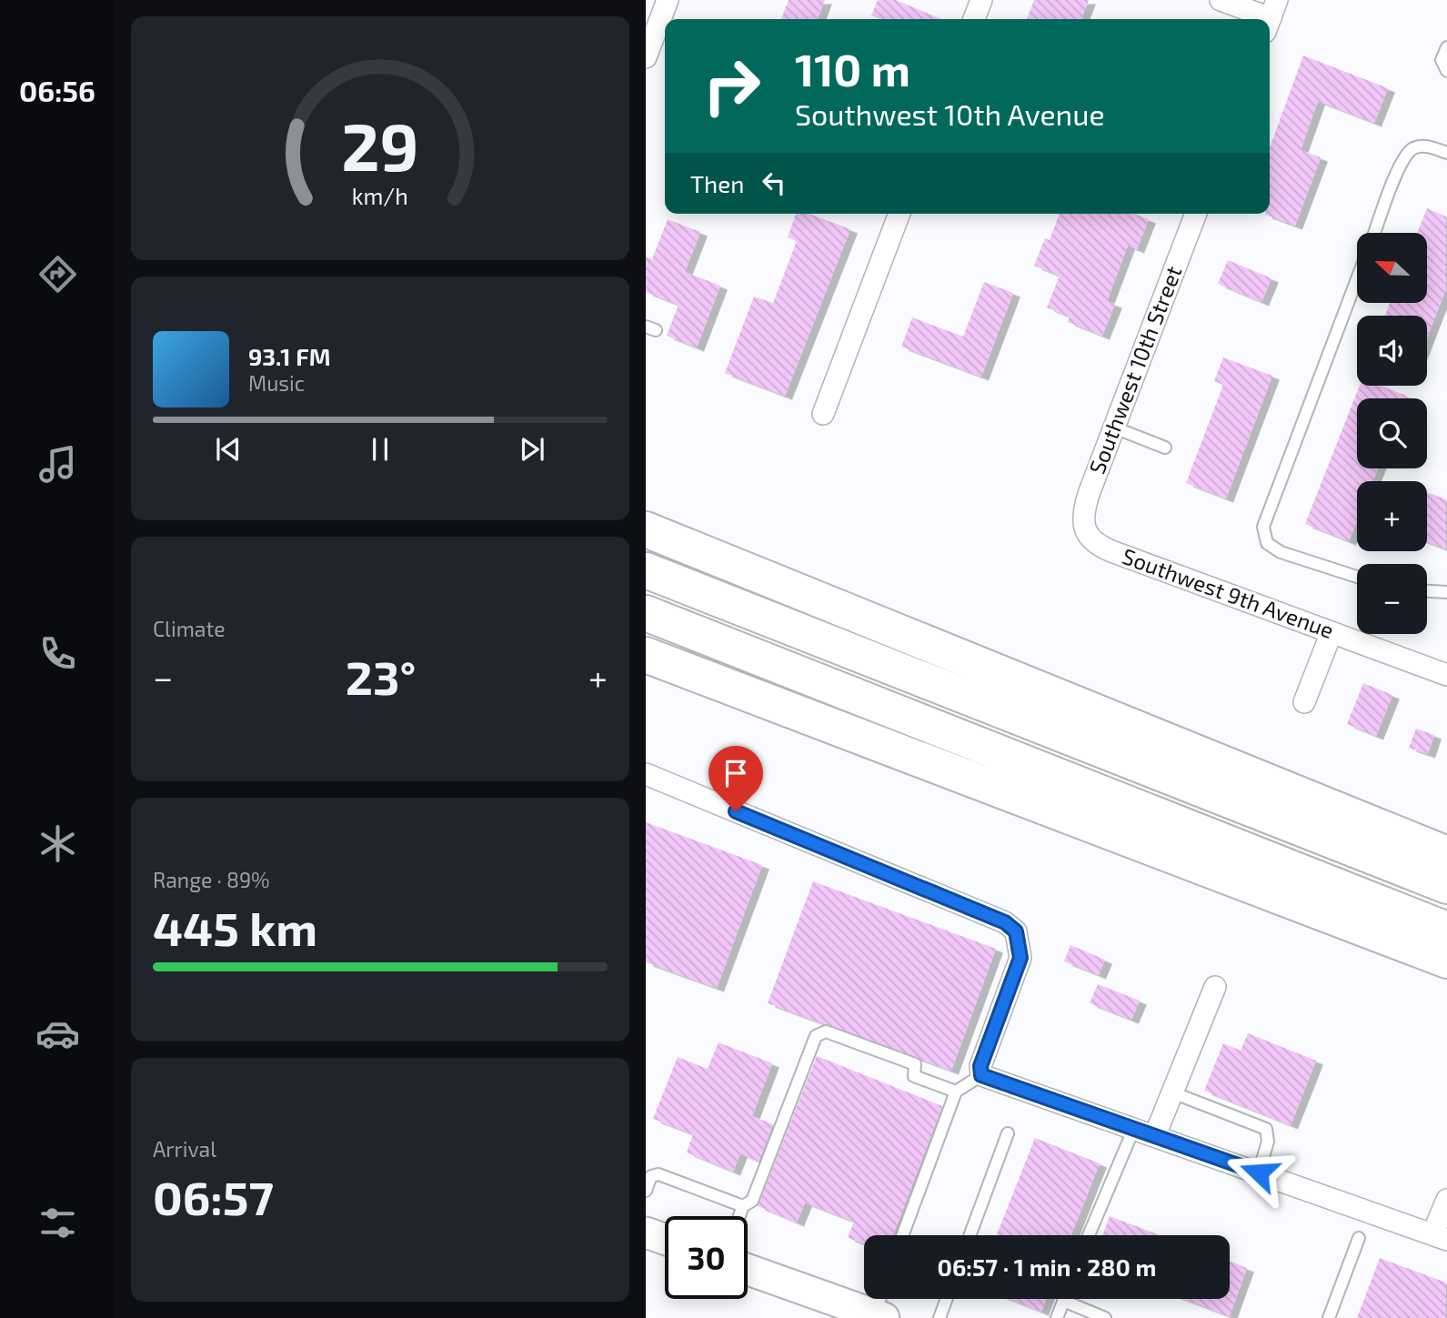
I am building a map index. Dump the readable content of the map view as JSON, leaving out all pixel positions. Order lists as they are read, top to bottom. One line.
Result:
{"streets":{"street":["Southwest 10th Street","Southwest 9th Avenue"]},"crossings":[["Southwest 10th Street","Southwest 9th Avenue"]],"north":"left","page":{"tabs":"06:56","turn":["110 m","Southwest 10th Avenue"],"then":"Then","map_buttons":["+","−"],"song":["93.1 FM","Music"],"tile":["Climate",["Range · 89%","445 km"],["Arrival","06:57"]],"heat":["−","23°","+"],"limit":"30","trip":"06:57 · 1 min · 280 m","gauge":["29","km/h"]}}
